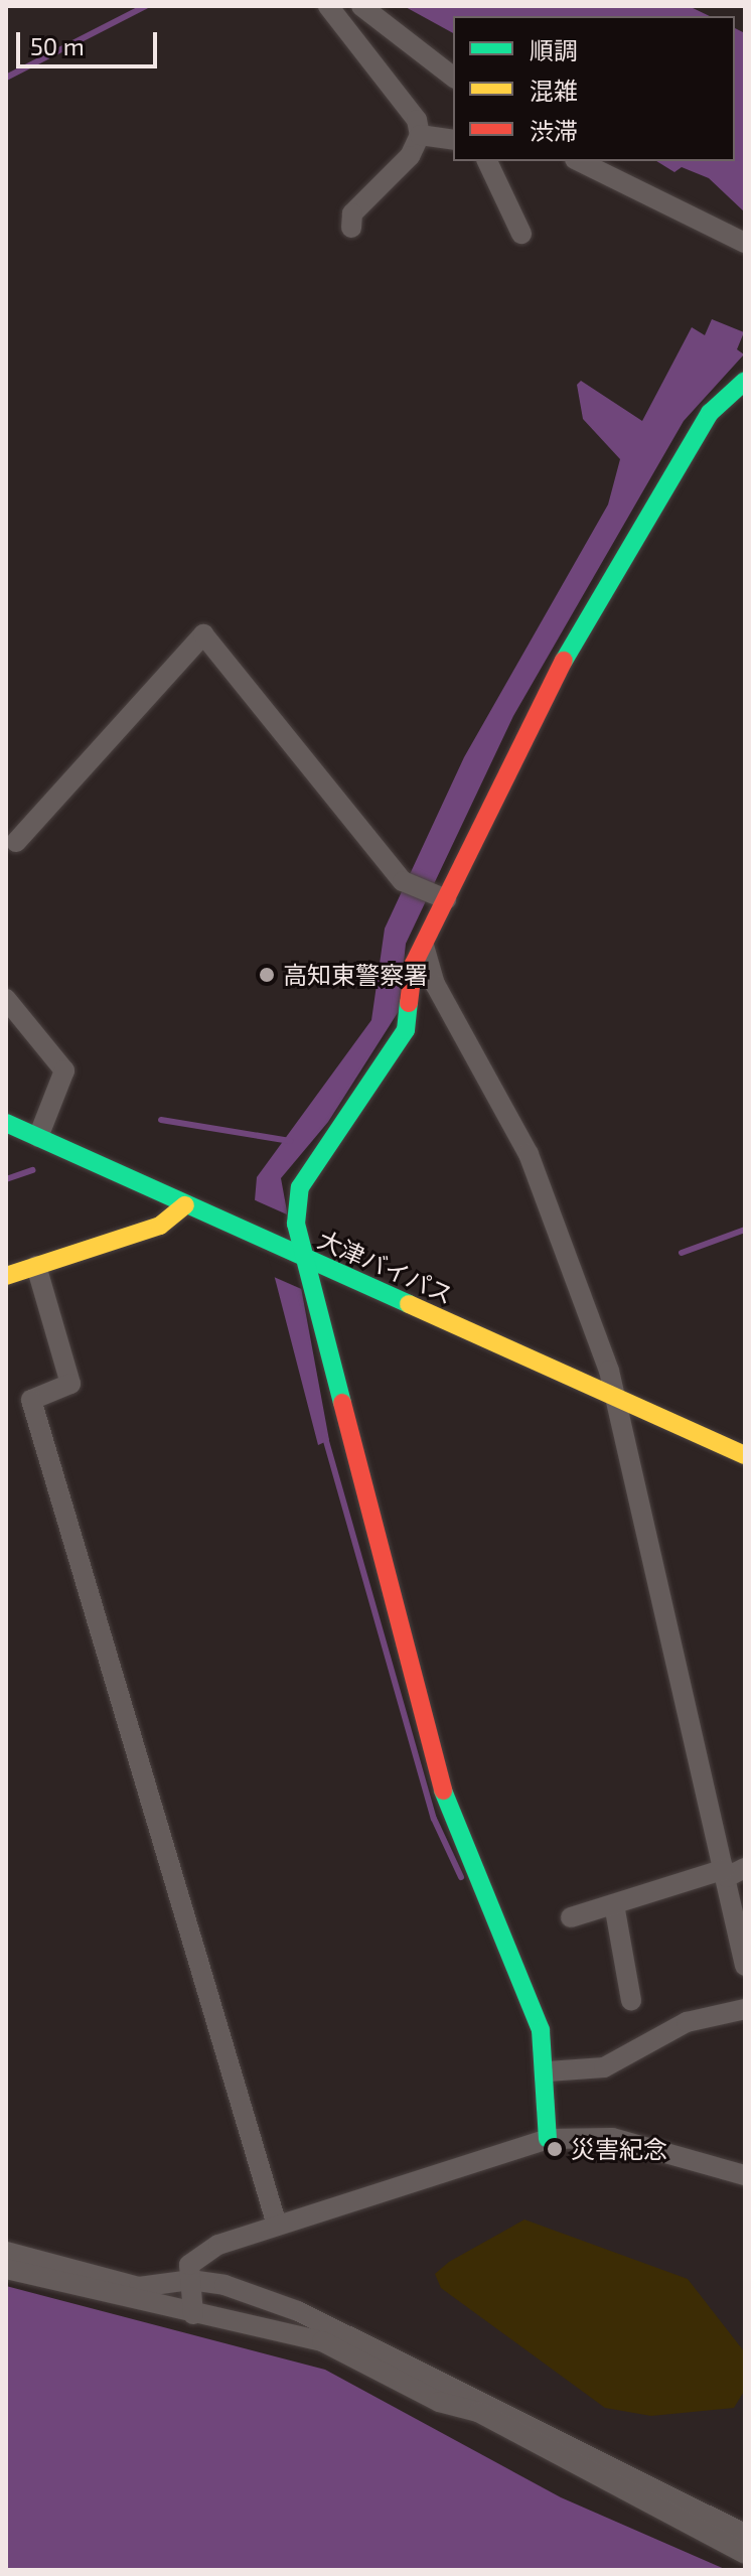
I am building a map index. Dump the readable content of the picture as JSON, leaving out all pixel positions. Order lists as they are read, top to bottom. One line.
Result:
{"streets":{"street":["大津バイパス"]},"places":["高知東警察署","災害紀念"],"legend":["順調","混雑","渋滞"],"scale_bar":"50 m"}
